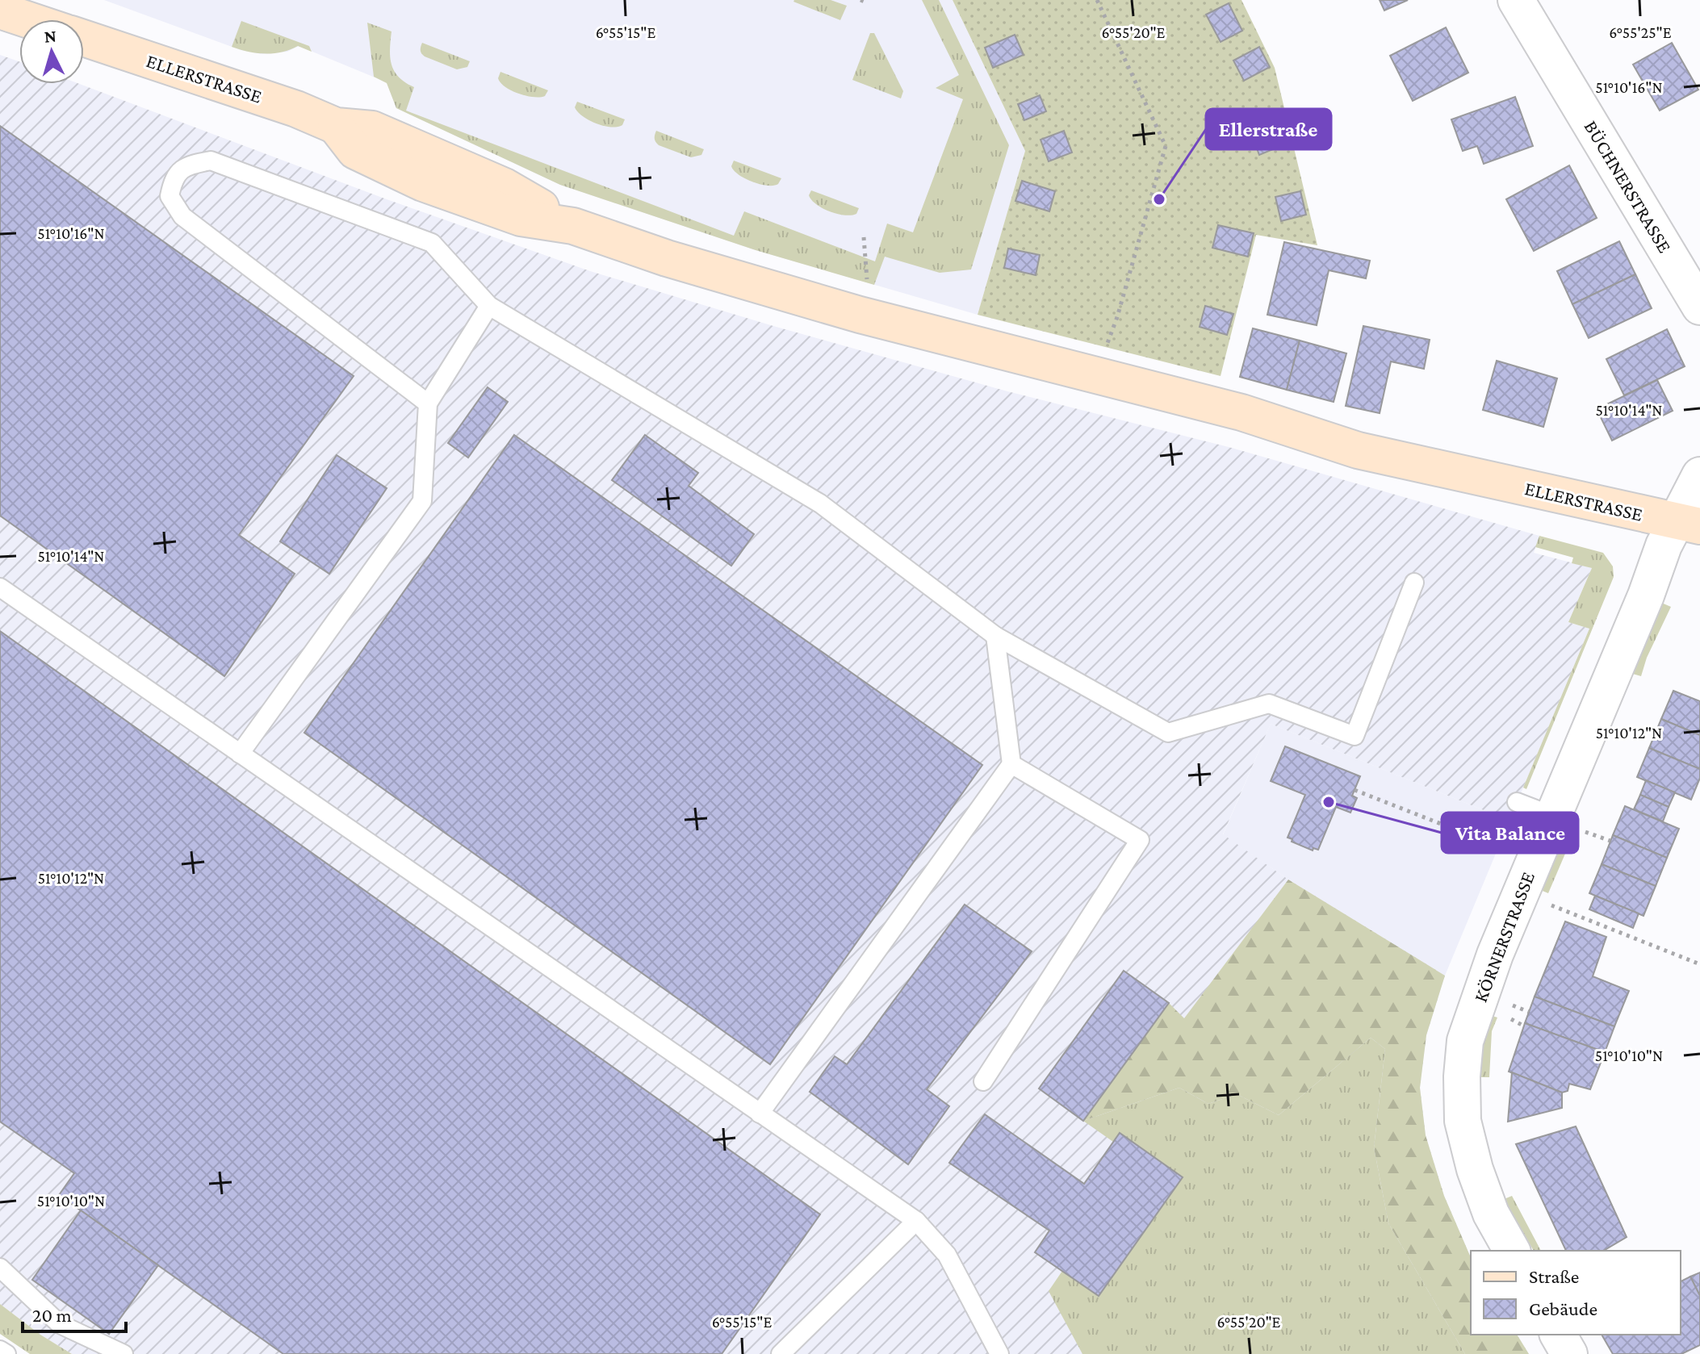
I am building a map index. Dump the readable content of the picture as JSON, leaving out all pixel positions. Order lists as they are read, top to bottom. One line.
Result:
{"streets":{"main road":["ELLERSTRASSE"],"street":["BÜCHNERSTRASSE","KÖRNERSTRASSE"]},"crossings":[["ELLERSTRASSE","KÖRNERSTRASSE"]],"places":["Ellerstraße","Vita Balance"],"legend":["Straße","Gebäude"],"scale_bar":"20 m","north":"top","coordinates":["6°55'15\"E","6°55'20\"E","6°55'25\"E","51°10'16\"N","51°10'14\"N","51°10'12\"N","51°10'10\"N"]}
